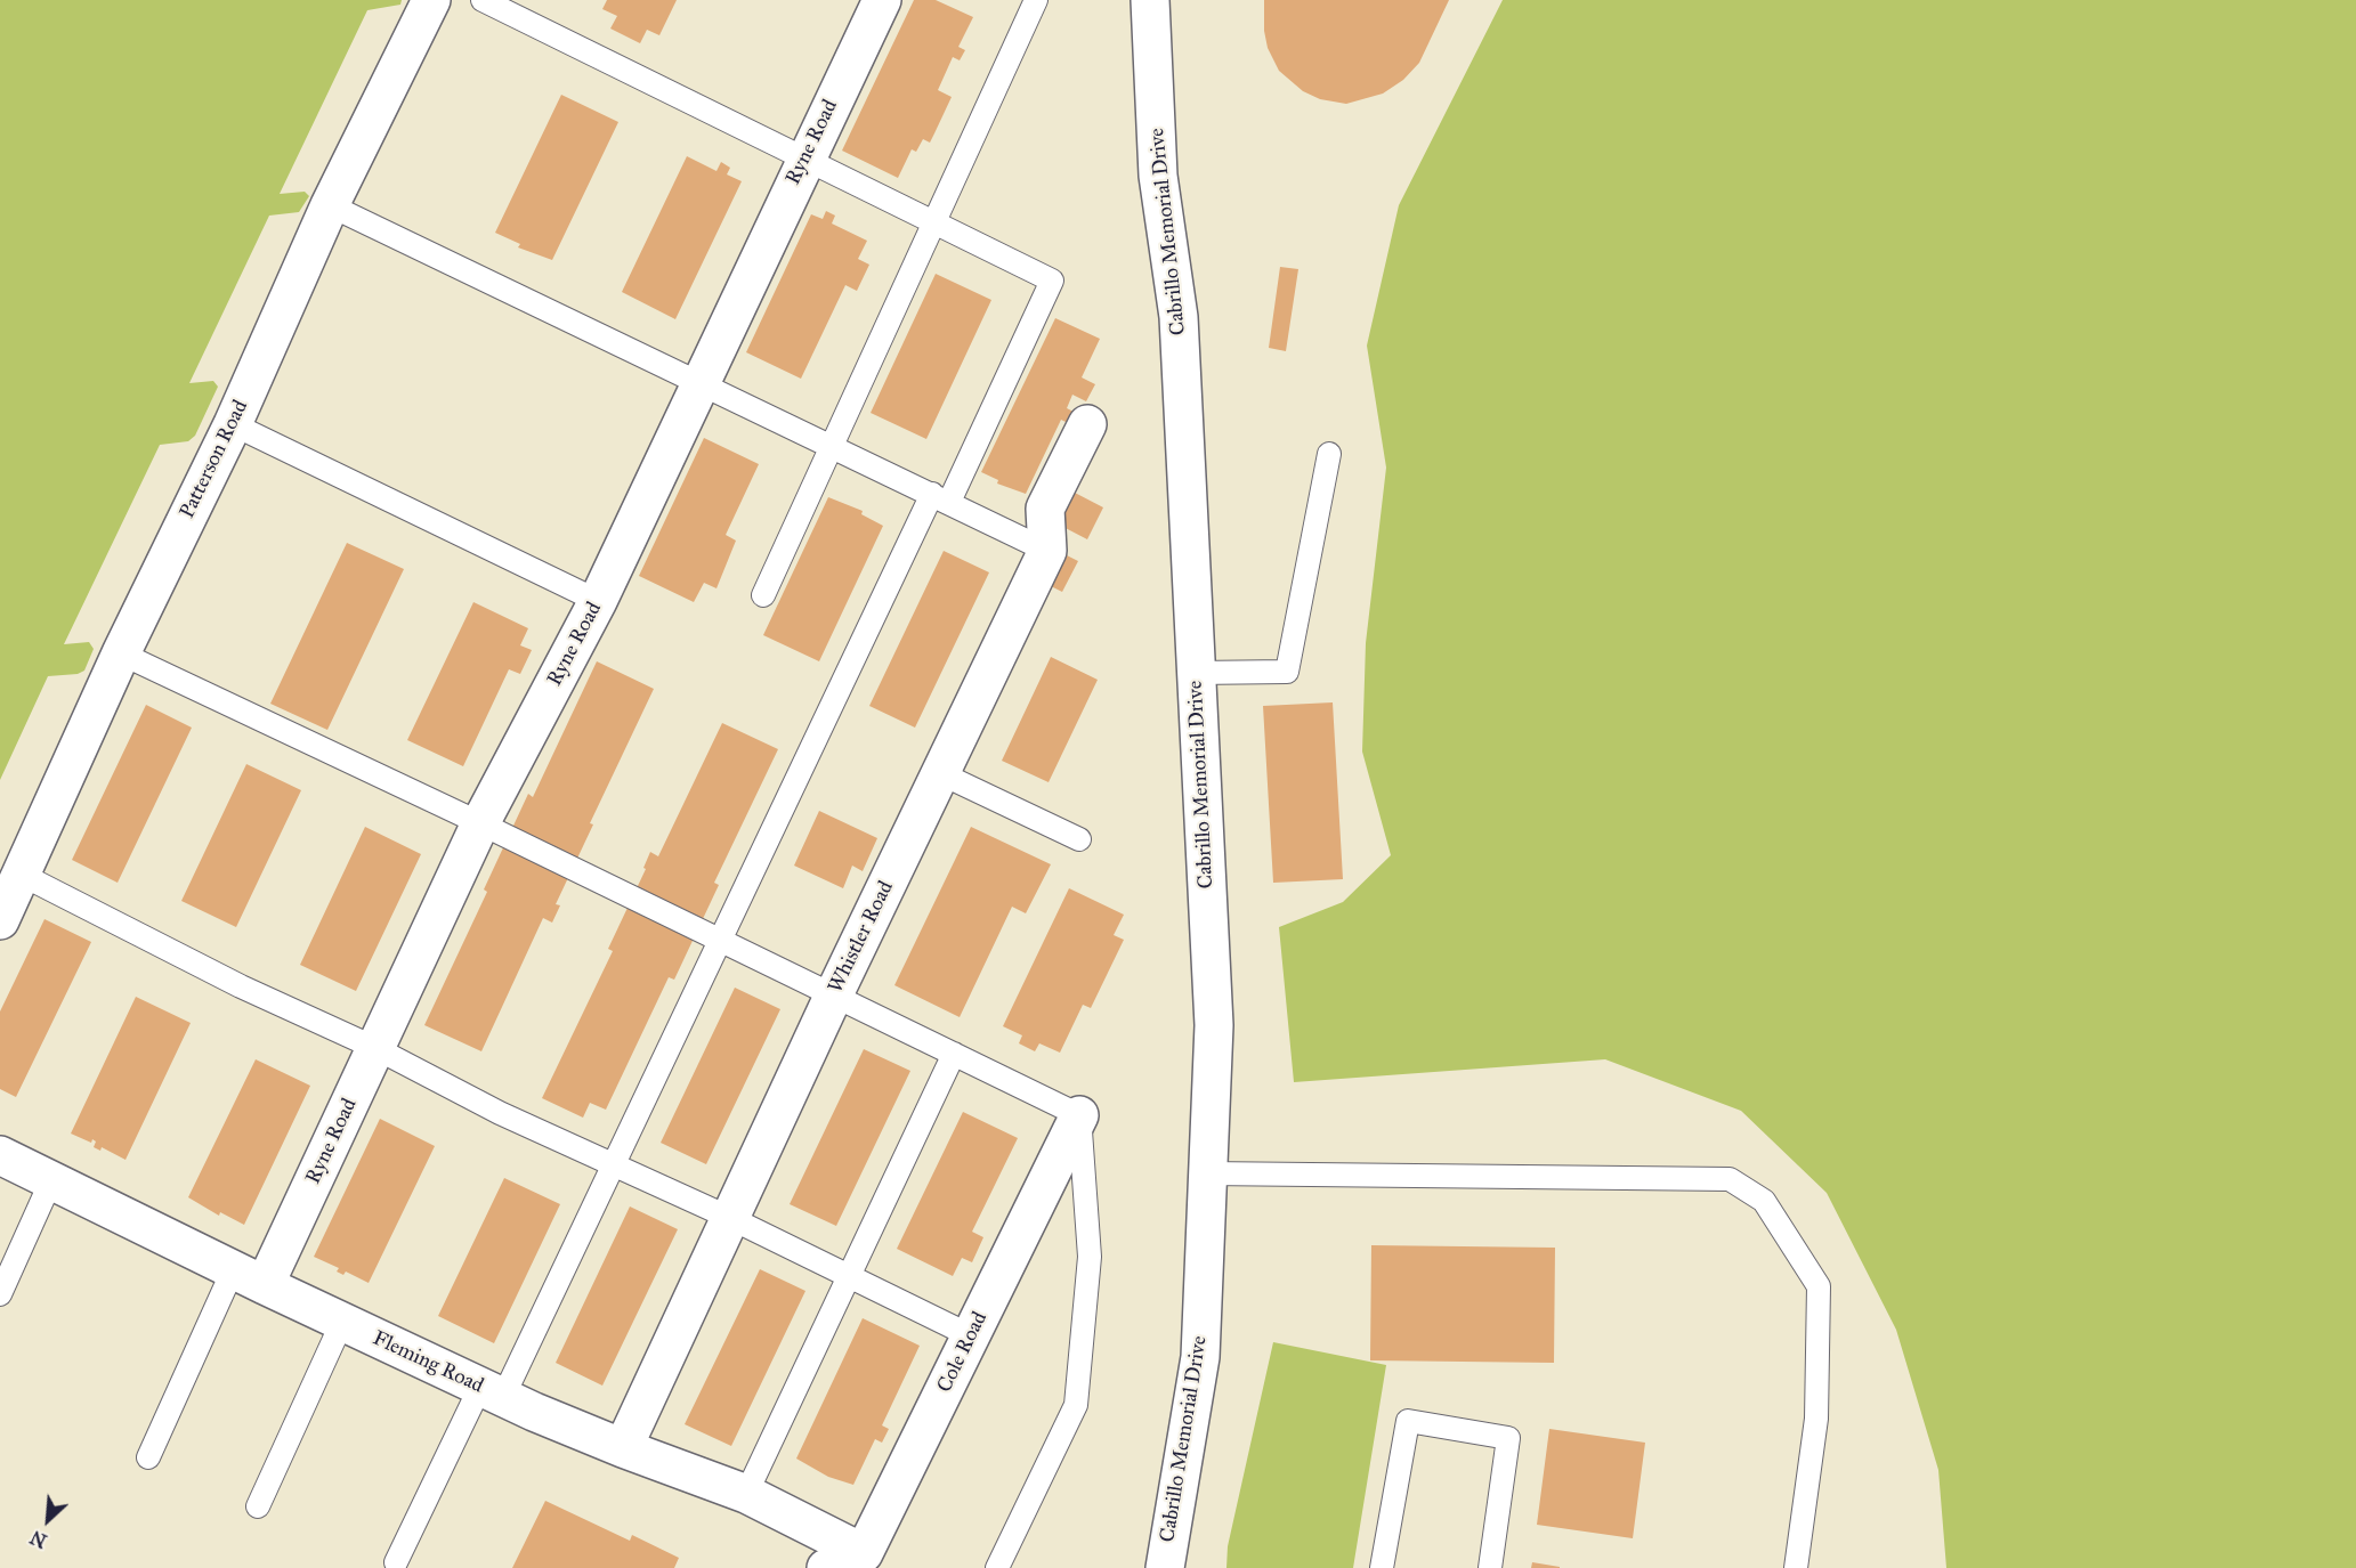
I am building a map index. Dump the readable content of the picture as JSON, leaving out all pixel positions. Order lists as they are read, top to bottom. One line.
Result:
{"streets":{"street":["Ryne Road","Cabrillo Memorial Drive","Patterson Road","Whistler Road","Cole Road","Fleming Road"]},"crossings":[["Ryne Road","Fleming Road"],["Whistler Road","Fleming Road"],["Cole Road","Fleming Road"]],"north":"bottom left"}
